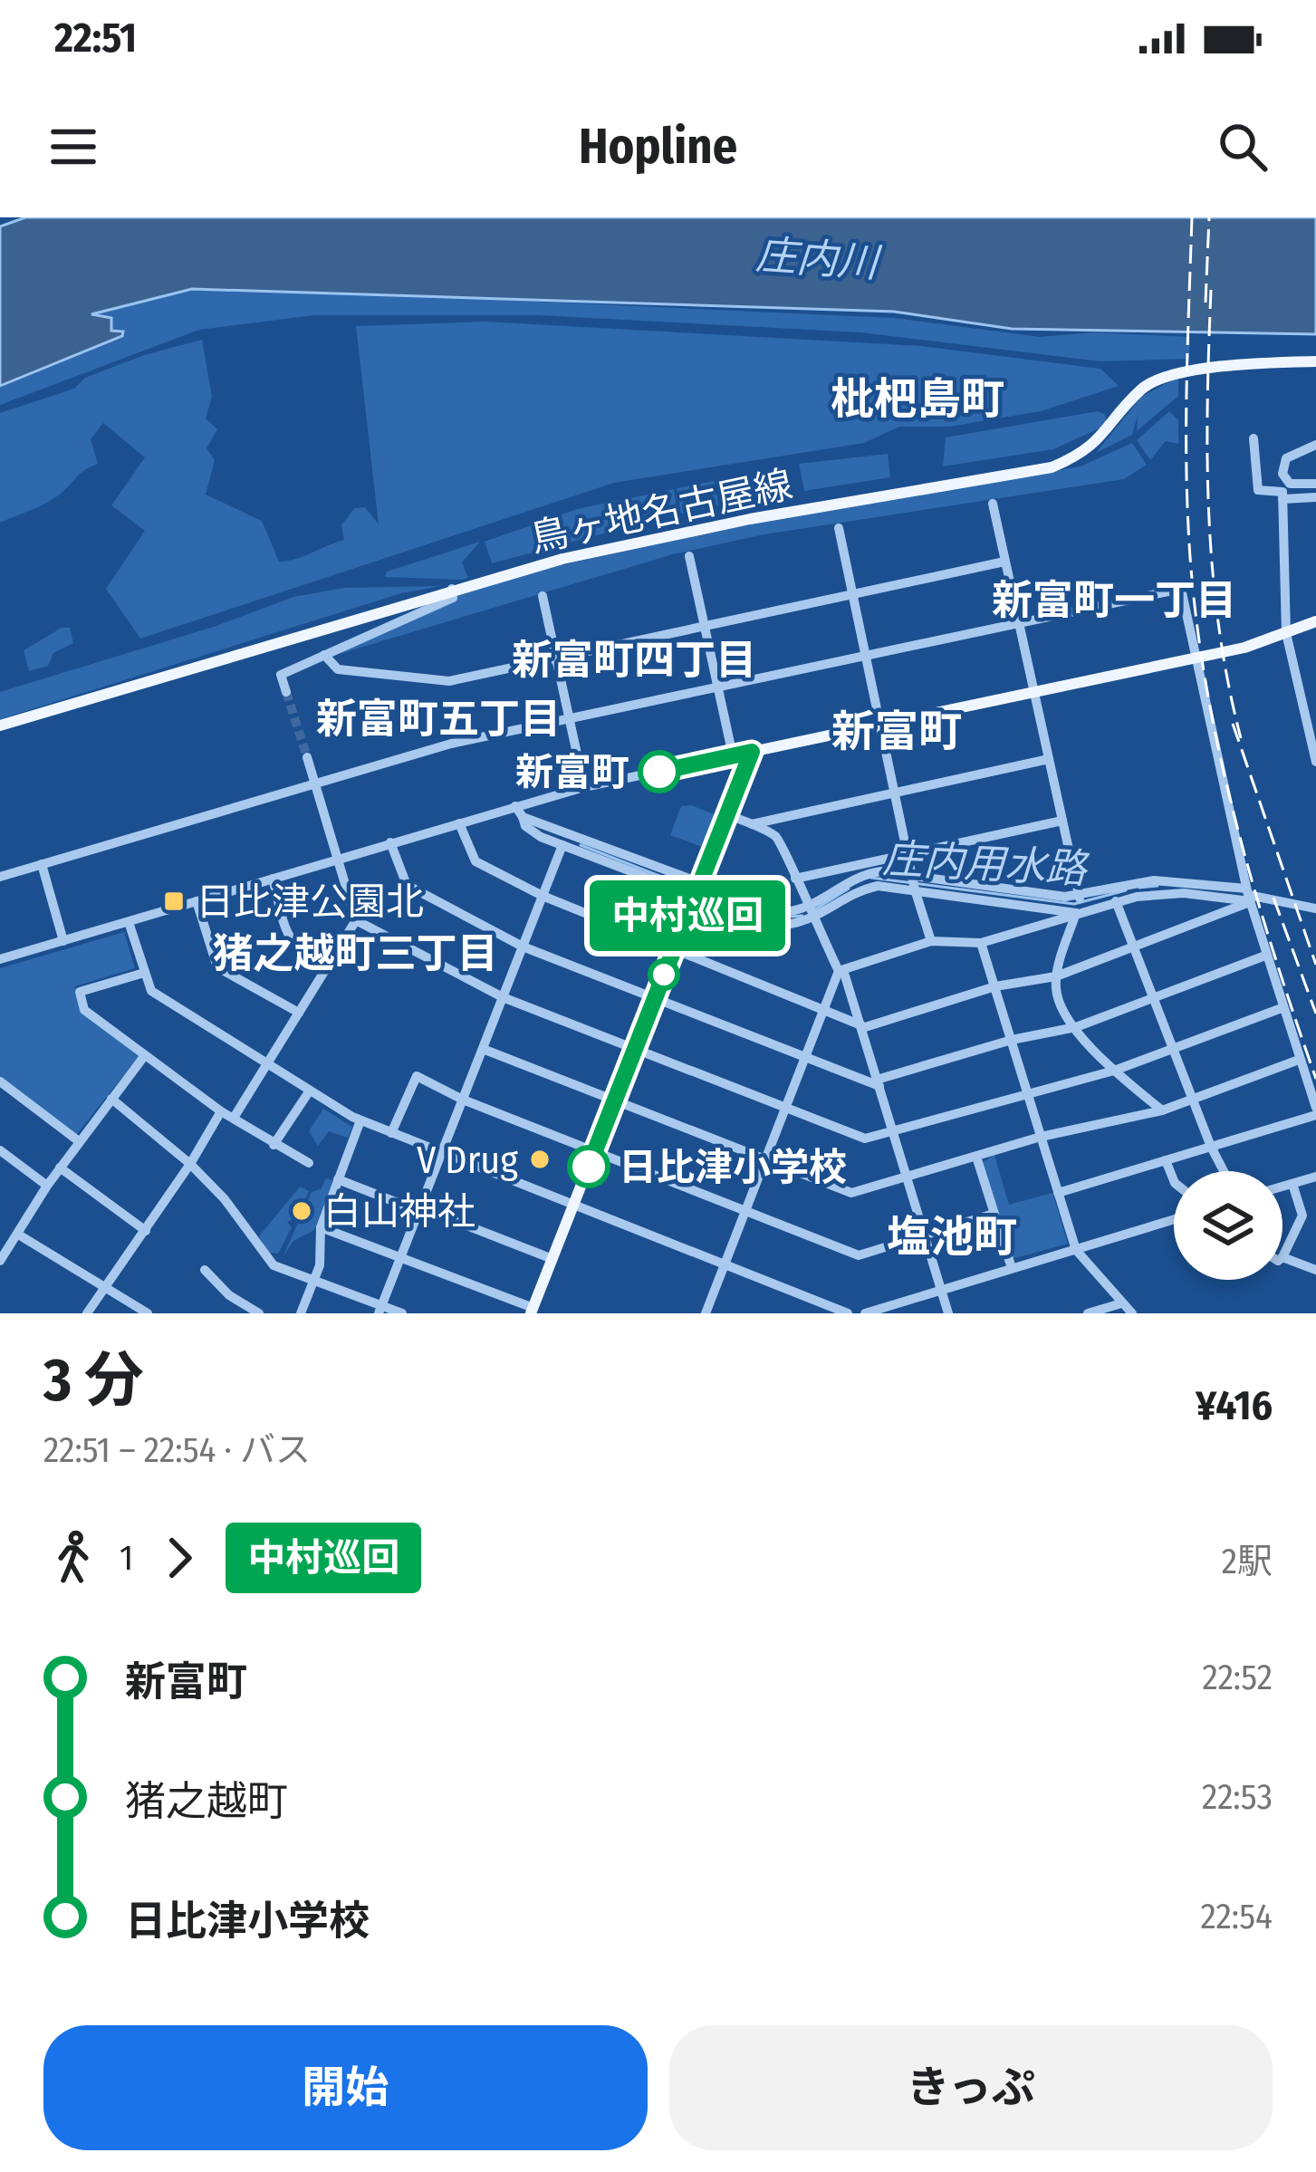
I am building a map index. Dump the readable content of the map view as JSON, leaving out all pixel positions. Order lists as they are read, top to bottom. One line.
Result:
{"streets":{"main road":["鳥ヶ地名古屋線"]},"districts":["枇杷島町","新富町一丁目","新富町四丁目","新富町五丁目","新富町","猪之越町三丁目","塩池町"],"water":["庄内川","庄内用水路"],"places":{"other":["新富町","V Drug","日比津小学校","白山神社"],"transit":["日比津公園北"]},"lines":["bus line 中村巡回"],"page":{"status":"22:51","header":"Hopline","on_map":"中村巡回","heading":["3 分","22:51 – 22:54 · バス","¥416"],"legs":["1","中村巡回","2駅"],"list":[{"name":"新富町","value":"22:52"},{"name":"猪之越町","value":"22:53"},{"name":"日比津小学校","value":"22:54"}],"buttons":["開始","きっぷ"]}}
